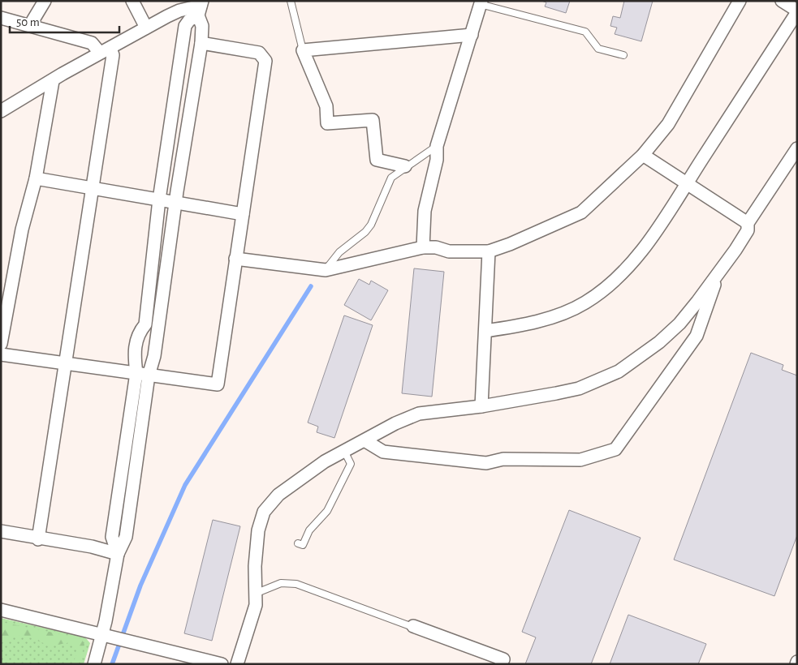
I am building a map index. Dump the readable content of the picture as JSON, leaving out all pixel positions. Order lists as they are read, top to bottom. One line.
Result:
{"scale_bar":"50 m"}
